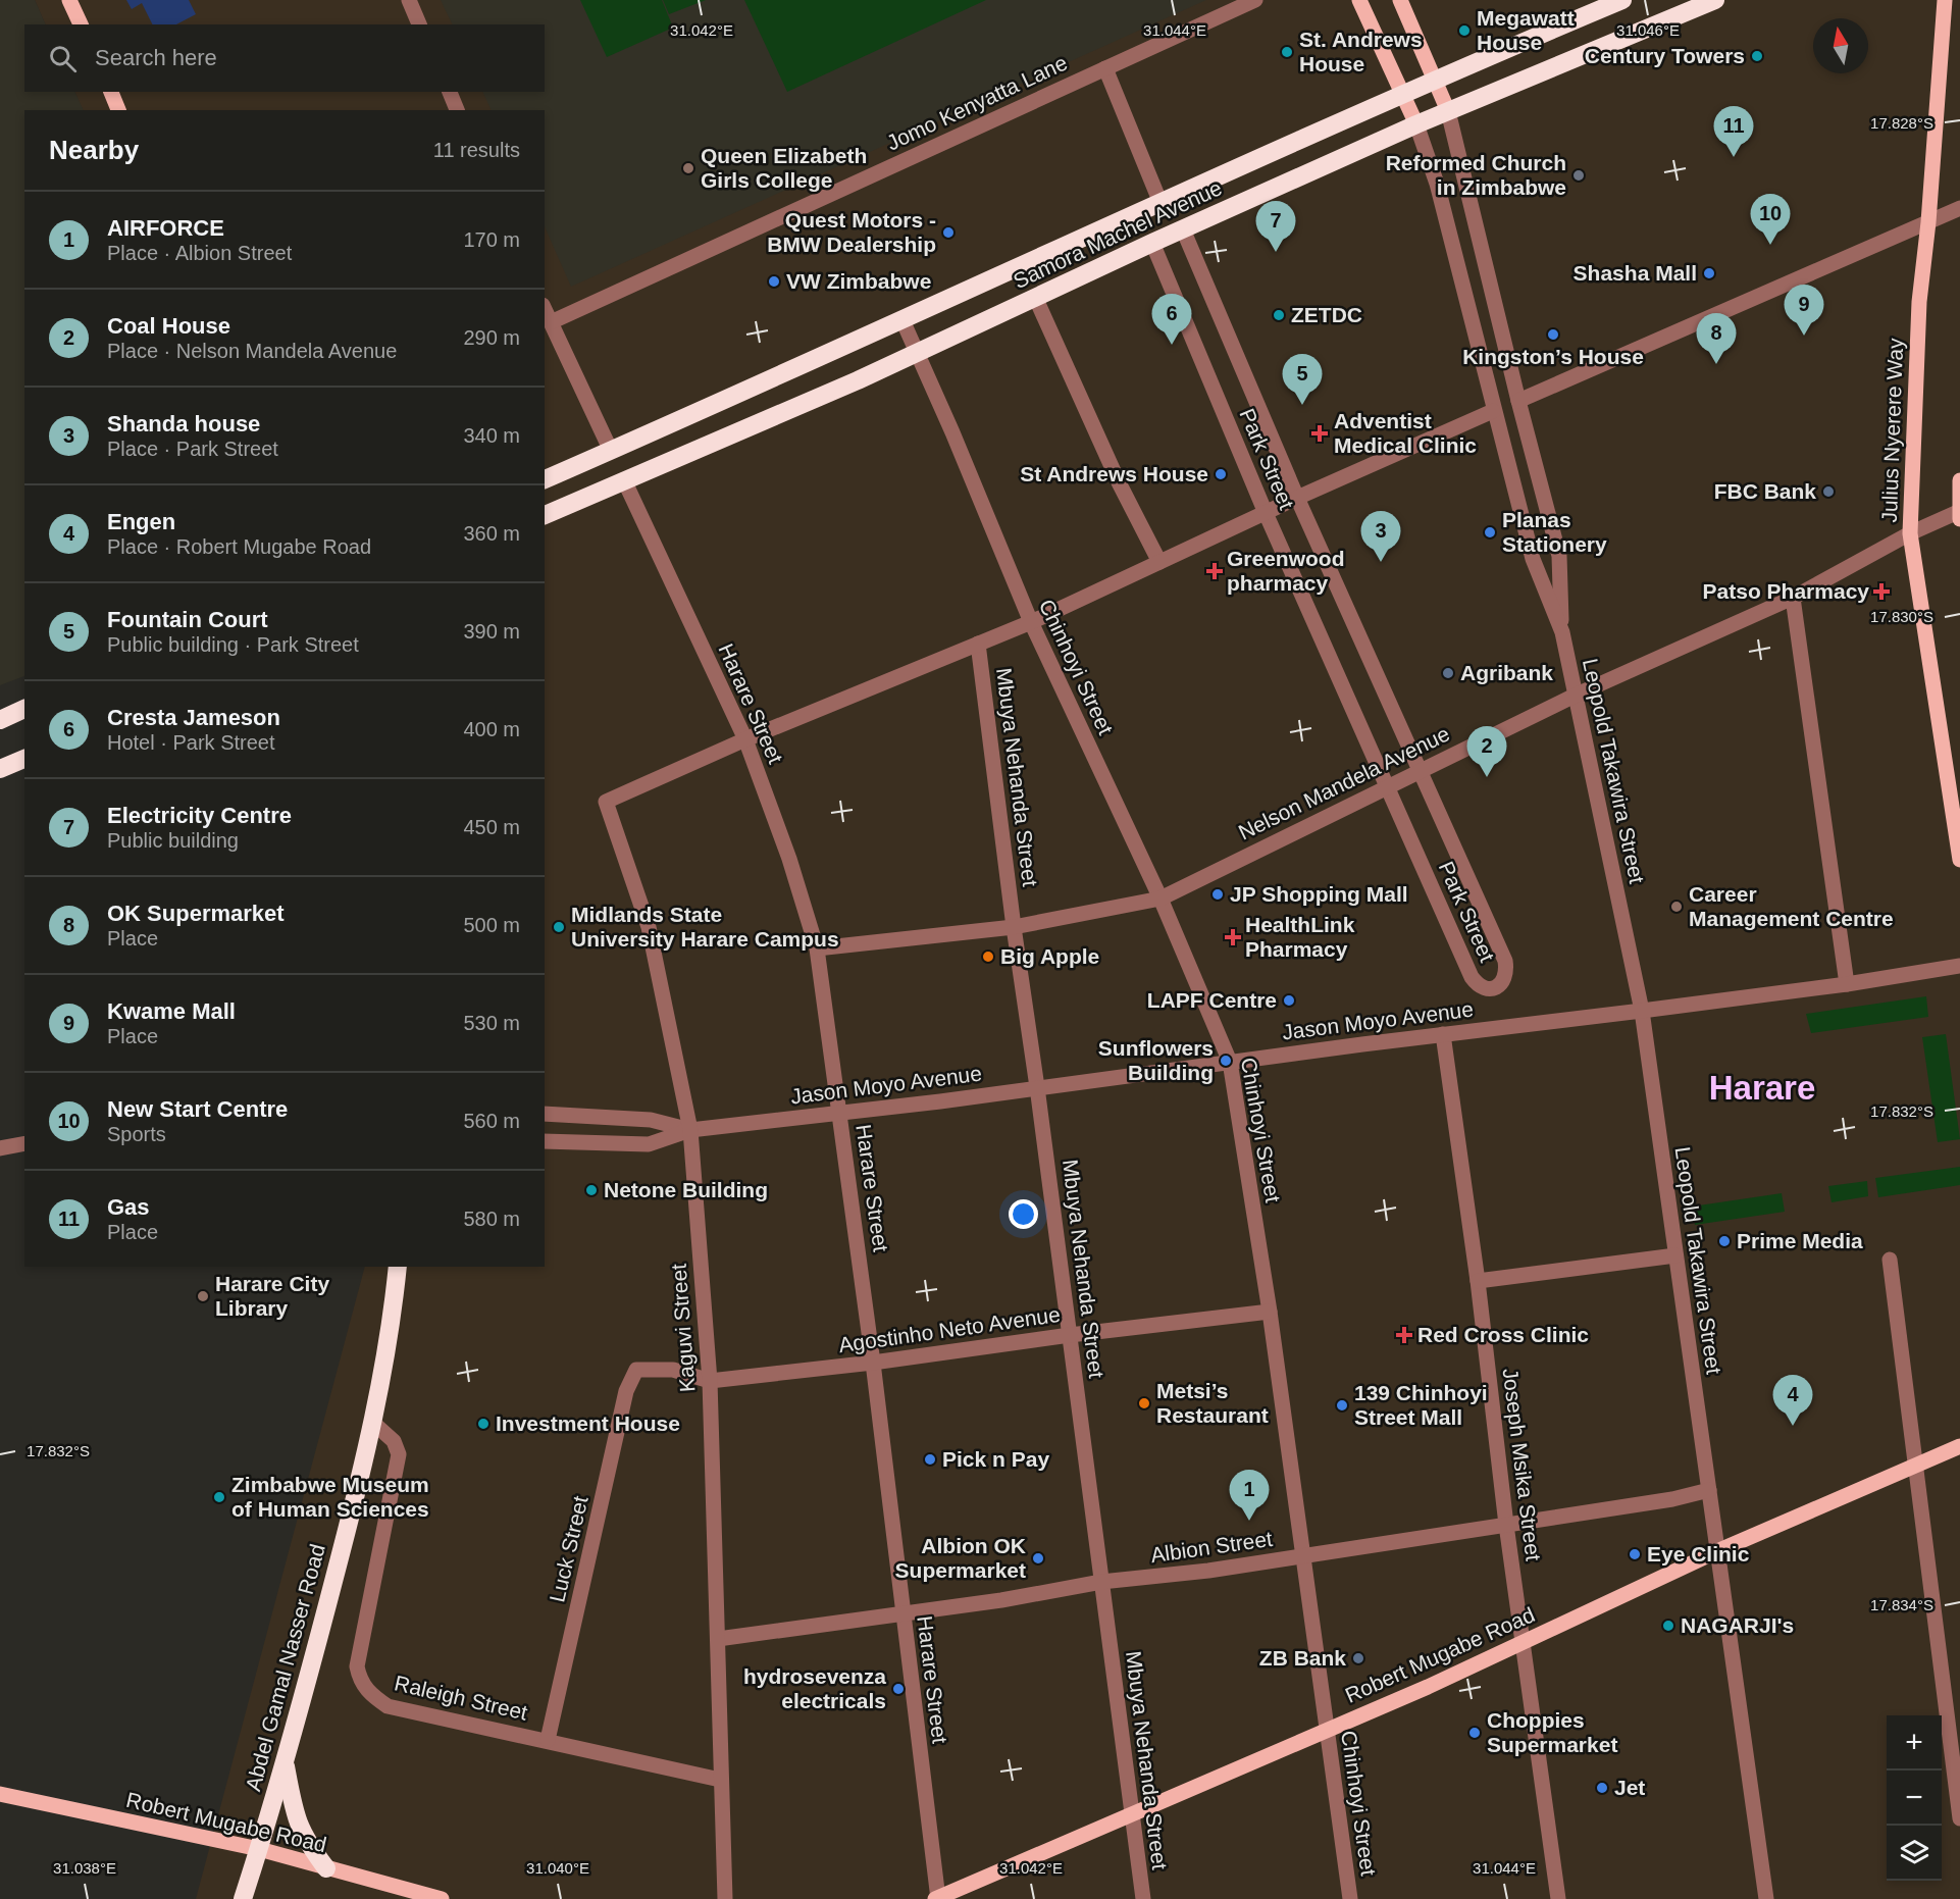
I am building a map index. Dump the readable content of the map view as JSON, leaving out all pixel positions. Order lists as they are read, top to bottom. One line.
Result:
{"streets":{"highway":["Samora Machel Avenue","Abdel Gamal Nasser Road"],"main road":["Julius Nyerere Way","Leopold Takawira Street","Robert Mugabe Road"],"street":["Jomo Kenyatta Lane","Park Street","Chinhoyi Street","Harare Street","Mbuya Nehanda Street","Nelson Mandela Avenue","Jason Moyo Avenue","Kaguvi Street","Agostinho Neto Avenue","Joseph Msika Street","Albion Street","Luck Street","Raleigh Street"]},"crossings":[["Samora Machel Avenue","Park Street"],["Samora Machel Avenue","Chinhoyi Street"],["Samora Machel Avenue","Harare Street"],["Samora Machel Avenue","Leopold Takawira Street"],["Julius Nyerere Way","Nelson Mandela Avenue"],["Park Street","Nelson Mandela Avenue"],["Chinhoyi Street","Nelson Mandela Avenue"],["Chinhoyi Street","Jason Moyo Avenue"],["Chinhoyi Street","Agostinho Neto Avenue"],["Chinhoyi Street","Albion Street"],["Chinhoyi Street","Robert Mugabe Road"],["Harare Street","Nelson Mandela Avenue"],["Harare Street","Jason Moyo Avenue"],["Harare Street","Kaguvi Street"],["Harare Street","Agostinho Neto Avenue"],["Harare Street","Albion Street"],["Harare Street","Robert Mugabe Road"],["Leopold Takawira Street","Nelson Mandela Avenue"],["Leopold Takawira Street","Jason Moyo Avenue"],["Leopold Takawira Street","Albion Street"],["Leopold Takawira Street","Robert Mugabe Road"],["Mbuya Nehanda Street","Nelson Mandela Avenue"],["Mbuya Nehanda Street","Jason Moyo Avenue"],["Mbuya Nehanda Street","Agostinho Neto Avenue"],["Mbuya Nehanda Street","Albion Street"],["Mbuya Nehanda Street","Robert Mugabe Road"],["Jason Moyo Avenue","Kaguvi Street"],["Jason Moyo Avenue","Joseph Msika Street"],["Kaguvi Street","Agostinho Neto Avenue"],["Kaguvi Street","Albion Street"],["Kaguvi Street","Raleigh Street"],["Agostinho Neto Avenue","Luck Street"],["Joseph Msika Street","Albion Street"],["Joseph Msika Street","Robert Mugabe Road"],["Luck Street","Raleigh Street"],["Robert Mugabe Road","Abdel Gamal Nasser Road"],["Abdel Gamal Nasser Road","Raleigh Street"]],"districts":["Harare"],"places":{"other":["Megawatt House","St. Andrews House","Century Towers","Queen Elizabeth Girls College","Reformed Church in Zimbabwe","Quest Motors - BMW Dealership","Shasha Mall","VW Zimbabwe","ZETDC","Kingston’s House","St Andrews House","FBC Bank","Planas Stationery","Agribank","JP Shopping Mall","Career Management Centre","Midlands State University Harare Campus","Big Apple","LAPF Centre","Sunflowers Building","Netone Building","Prime Media","Harare City Library","Metsi’s Restaurant","139 Chinhoyi Street Mall","Investment House","Pick n Pay","Zimbabwe Museum of Human Sciences","Eye Clinic","Albion OK Supermarket","NAGARJI's","ZB Bank","hydrosevenza electricals","Choppies Supermarket","Jet"],"health":["Adventist Medical Clinic","Greenwood pharmacy","Patso Pharmacy","HealthLink Pharmacy","Red Cross Clinic"]},"north":"top","page":{"search":"Search here","pins":["11","10","7","9","6","8","5","3","2","4","1"],"heading":["Nearby","11 results"],"list":[{"mark":"1","name":"AIRFORCE","note":"Place · Albion Street","value":"170 m"},{"mark":"2","name":"Coal House","note":"Place · Nelson Mandela Avenue","value":"290 m"},{"mark":"3","name":"Shanda house","note":"Place · Park Street","value":"340 m"},{"mark":"4","name":"Engen","note":"Place · Robert Mugabe Road","value":"360 m"},{"mark":"5","name":"Fountain Court","note":"Public building · Park Street","value":"390 m"},{"mark":"6","name":"Cresta Jameson","note":"Hotel · Park Street","value":"400 m"},{"mark":"7","name":"Electricity Centre","note":"Public building","value":"450 m"},{"mark":"8","name":"OK Supermarket","note":"Place","value":"500 m"},{"mark":"9","name":"Kwame Mall","note":"Place","value":"530 m"},{"mark":"10","name":"New Start Centre","note":"Sports","value":"560 m"},{"mark":"11","name":"Gas","note":"Place","value":"580 m"}],"map_buttons":["+","−"]},"coordinates":["31.042°E","31.044°E","31.046°E","17.828°S","17.830°S","17.832°S","17.834°S","31.038°E","31.040°E"]}
